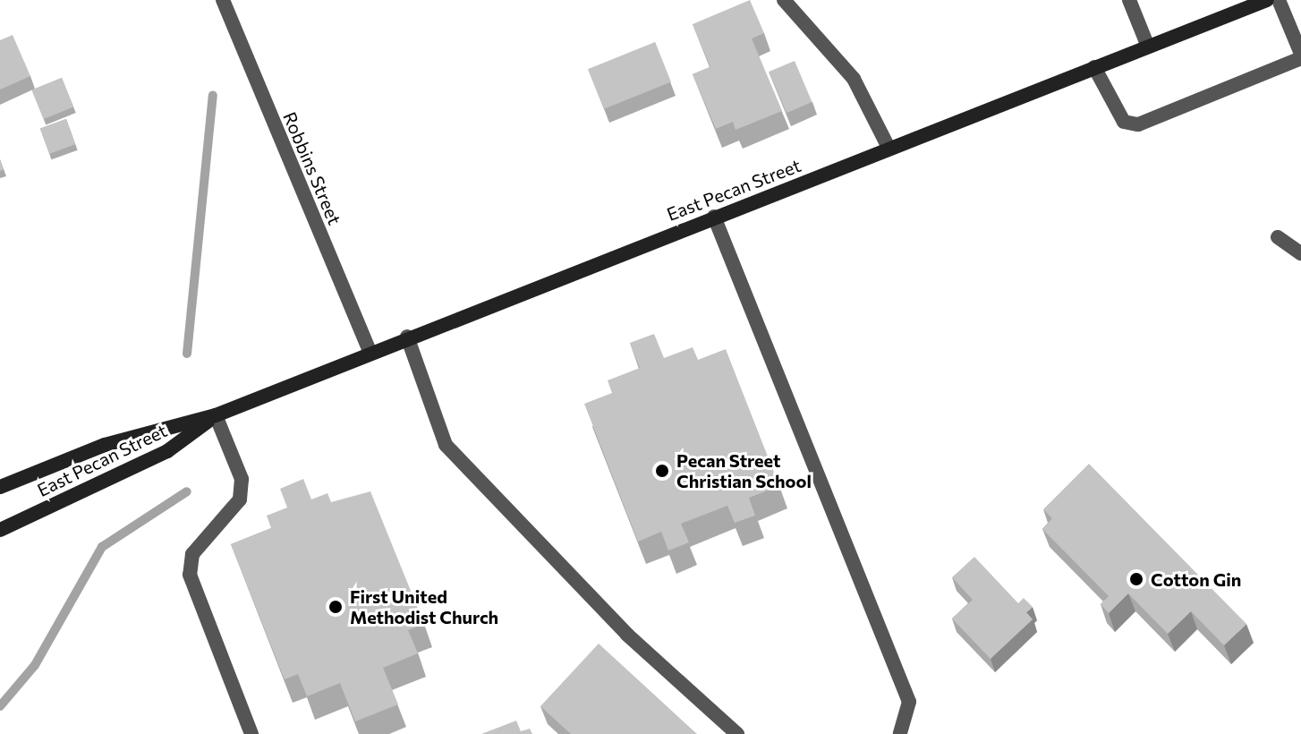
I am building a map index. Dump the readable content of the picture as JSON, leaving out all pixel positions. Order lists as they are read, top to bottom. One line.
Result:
{"streets":{"main road":["East Pecan Street"],"street":["Robbins Street"]},"crossings":[["Robbins Street","East Pecan Street"]],"places":["Pecan Street Christian School","Cotton Gin","First United Methodist Church"]}
